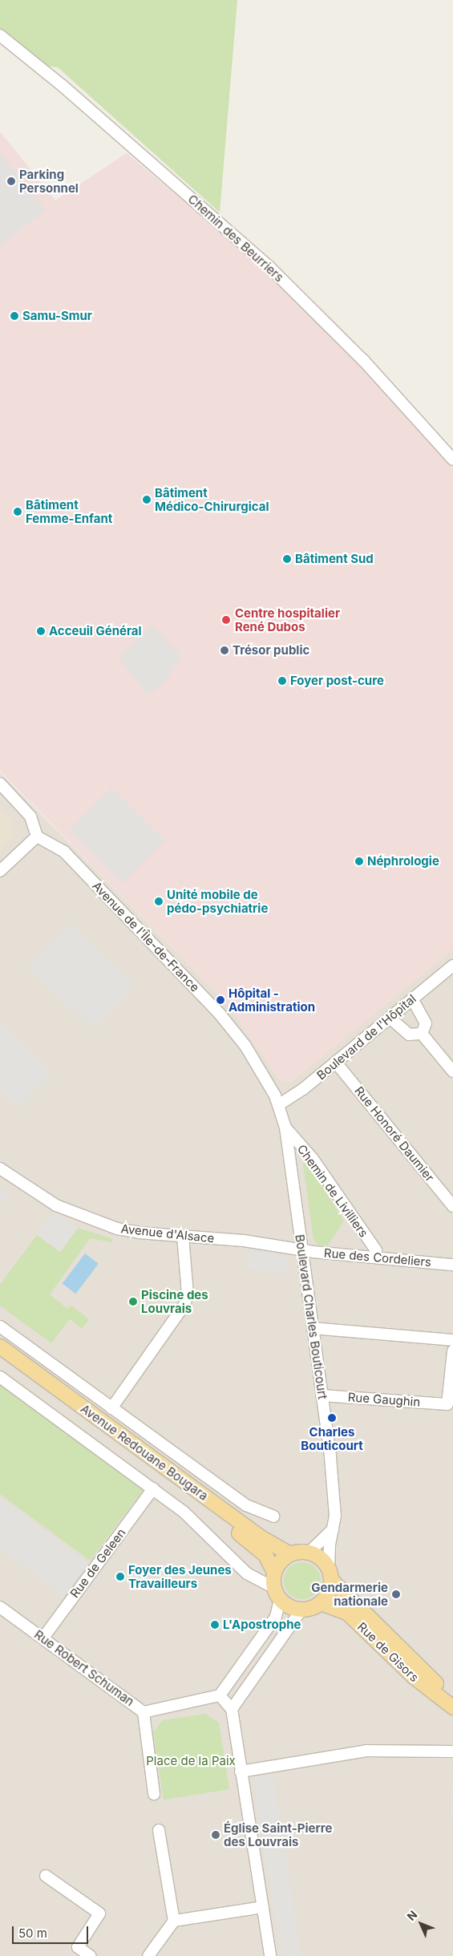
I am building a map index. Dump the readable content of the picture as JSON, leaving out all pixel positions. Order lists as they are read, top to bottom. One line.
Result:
{"streets":{"main road":["Avenue Redouane Bougara","Rue de Gisors"],"street":["Chemin des Beurriers","Avenue de l'Île-de-France","Boulevard de l'Hôpital","Rue Honoré Daumier","Chemin de Livilliers","Avenue d'Alsace","Rue des Cordeliers","Boulevard Charles Bouticourt","Rue Gaughin","Rue de Geleen","Rue Robert Schuman"]},"crossings":[["Avenue de l'Île-de-France","Boulevard de l'Hôpital"],["Avenue de l'Île-de-France","Boulevard Charles Bouticourt"],["Boulevard de l'Hôpital","Rue Honoré Daumier"],["Boulevard de l'Hôpital","Boulevard Charles Bouticourt"],["Chemin de Livilliers","Rue des Cordeliers"],["Chemin de Livilliers","Boulevard Charles Bouticourt"],["Avenue d'Alsace","Rue des Cordeliers"],["Avenue d'Alsace","Boulevard Charles Bouticourt"],["Rue des Cordeliers","Boulevard Charles Bouticourt"],["Boulevard Charles Bouticourt","Rue Gaughin"],["Boulevard Charles Bouticourt","Avenue Redouane Bougara"],["Boulevard Charles Bouticourt","Rue de Gisors"],["Avenue Redouane Bougara","Rue de Geleen"],["Avenue Redouane Bougara","Rue de Gisors"],["Rue de Geleen","Rue Robert Schuman"]],"parks":["Place de la Paix"],"places":["Parking Personnel","Samu-Smur","Bâtiment Médico-Chirurgical","Bâtiment Femme-Enfant","Bâtiment Sud","Centre hospitalier René Dubos","Acceuil Général","Trésor public","Foyer post-cure","Néphrologie","Unité mobile de pédo-psychiatrie","Hôpital - Administration","Piscine des Louvrais","Charles Bouticourt","Foyer des Jeunes Travailleurs","Gendarmerie nationale","L'Apostrophe","Église Saint-Pierre des Louvrais"],"scale_bar":"50 m","north":"top left"}
